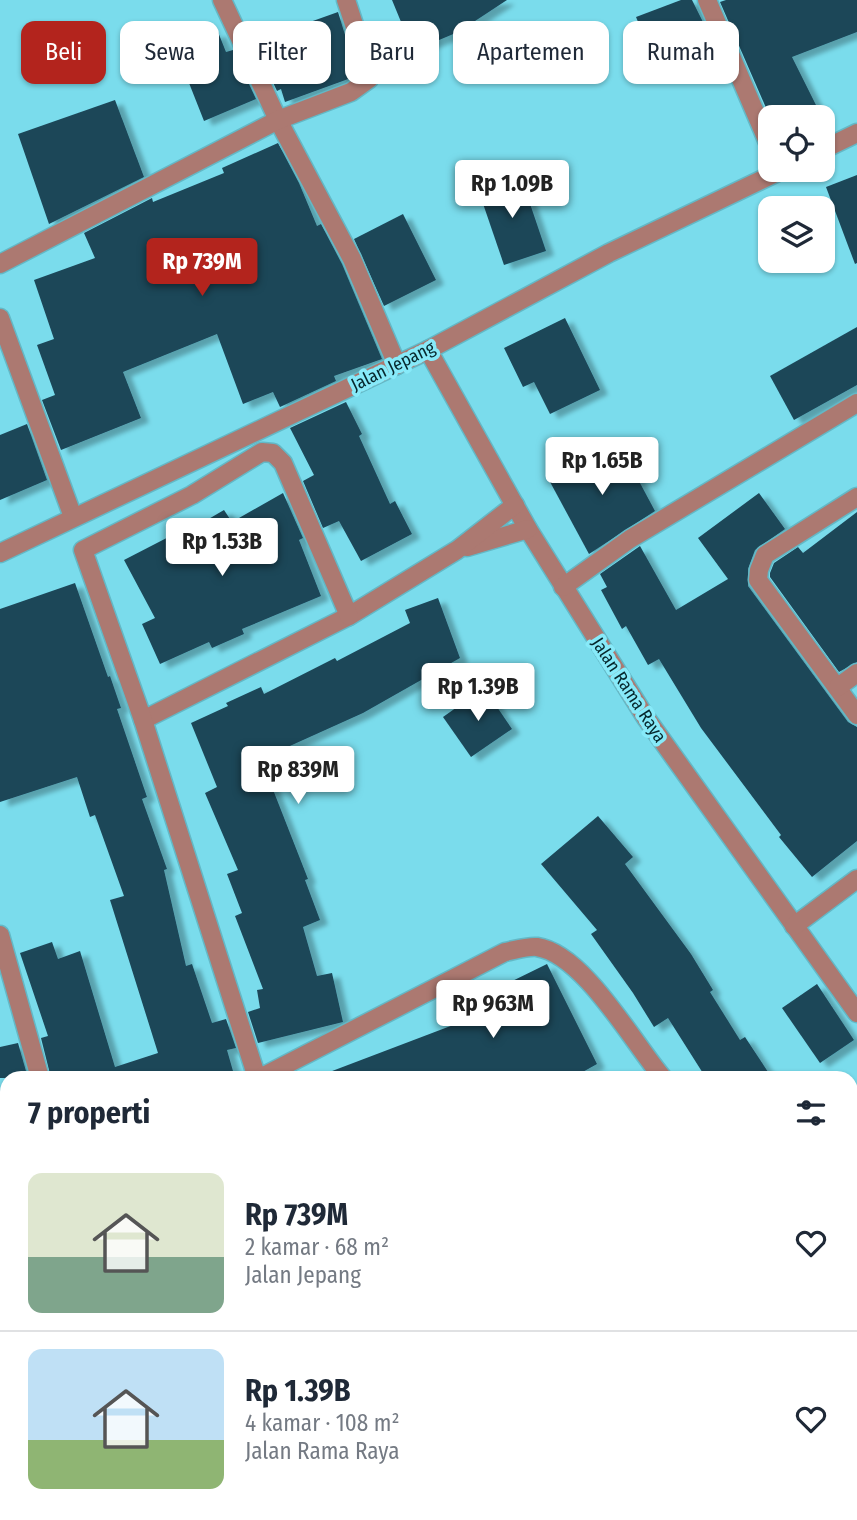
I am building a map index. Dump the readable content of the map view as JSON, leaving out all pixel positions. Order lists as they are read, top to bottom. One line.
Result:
{"streets":{"street":["Jalan Jepang","Jalan Rama Raya"]},"crossings":[["Jalan Jepang","Jalan Rama Raya"]],"page":{"chip":["Beli","Sewa","Filter","Baru","Apartemen","Rumah"],"price":["Rp 1.09B","Rp 739M","Rp 1.65B","Rp 1.53B","Rp 1.39B","Rp 839M","Rp 963M"],"heading":"7 properti","list":[{"name":"Rp 739M","note":"2 kamar · 68 m² · Jalan Jepang"},{"name":"Rp 1.39B","note":"4 kamar · 108 m² · Jalan Rama Raya"}]}}
